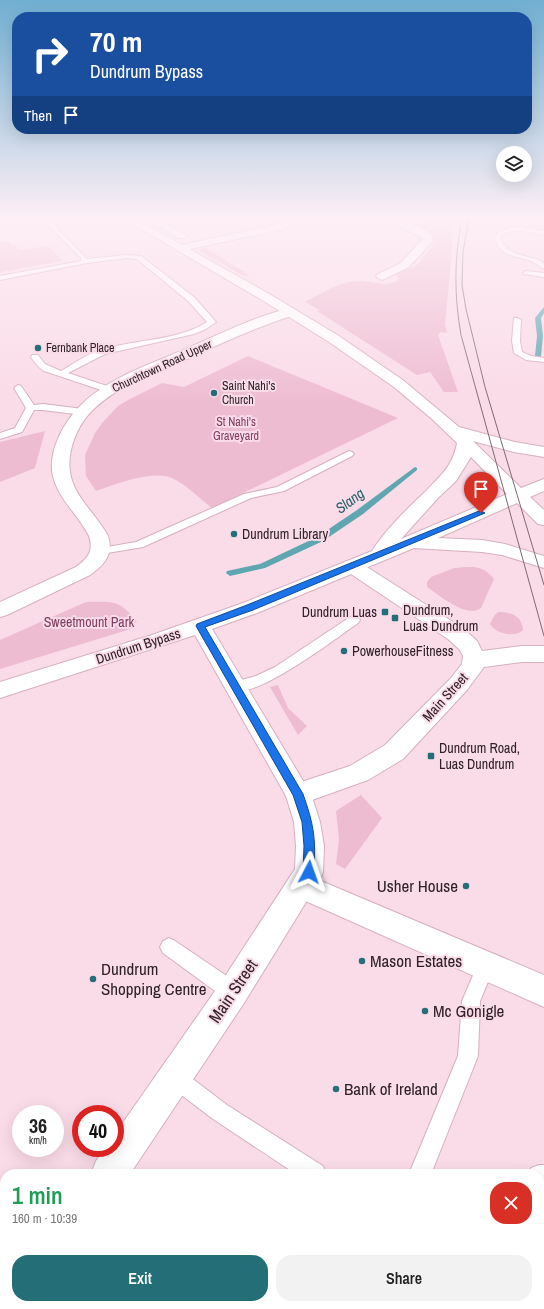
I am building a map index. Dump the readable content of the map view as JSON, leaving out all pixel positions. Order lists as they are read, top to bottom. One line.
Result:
{"streets":{"street":["Churchtown Road Upper","Dundrum Bypass","Main Street"]},"crossings":[["Dundrum Bypass","Main Street"]],"water":["Slang"],"parks":["St Nahi's Graveyard","Sweetmount Park"],"places":{"other":["Fernbank Place","Saint Nahi's Church","Dundrum Library","PowerhouseFitness","Usher House","Mason Estates","Dundrum Shopping Centre","Mc Gonigle","Bank of Ireland"],"transit":["Dundrum Luas","Dundrum, Luas Dundrum","Dundrum Road, Luas Dundrum"]},"page":{"turn":["70 m","Dundrum Bypass"],"then":"Then","speed":"36 km/h","limit":"40","heading":["1 min","160 m · 10:39"],"buttons":["Exit","Share"]}}
